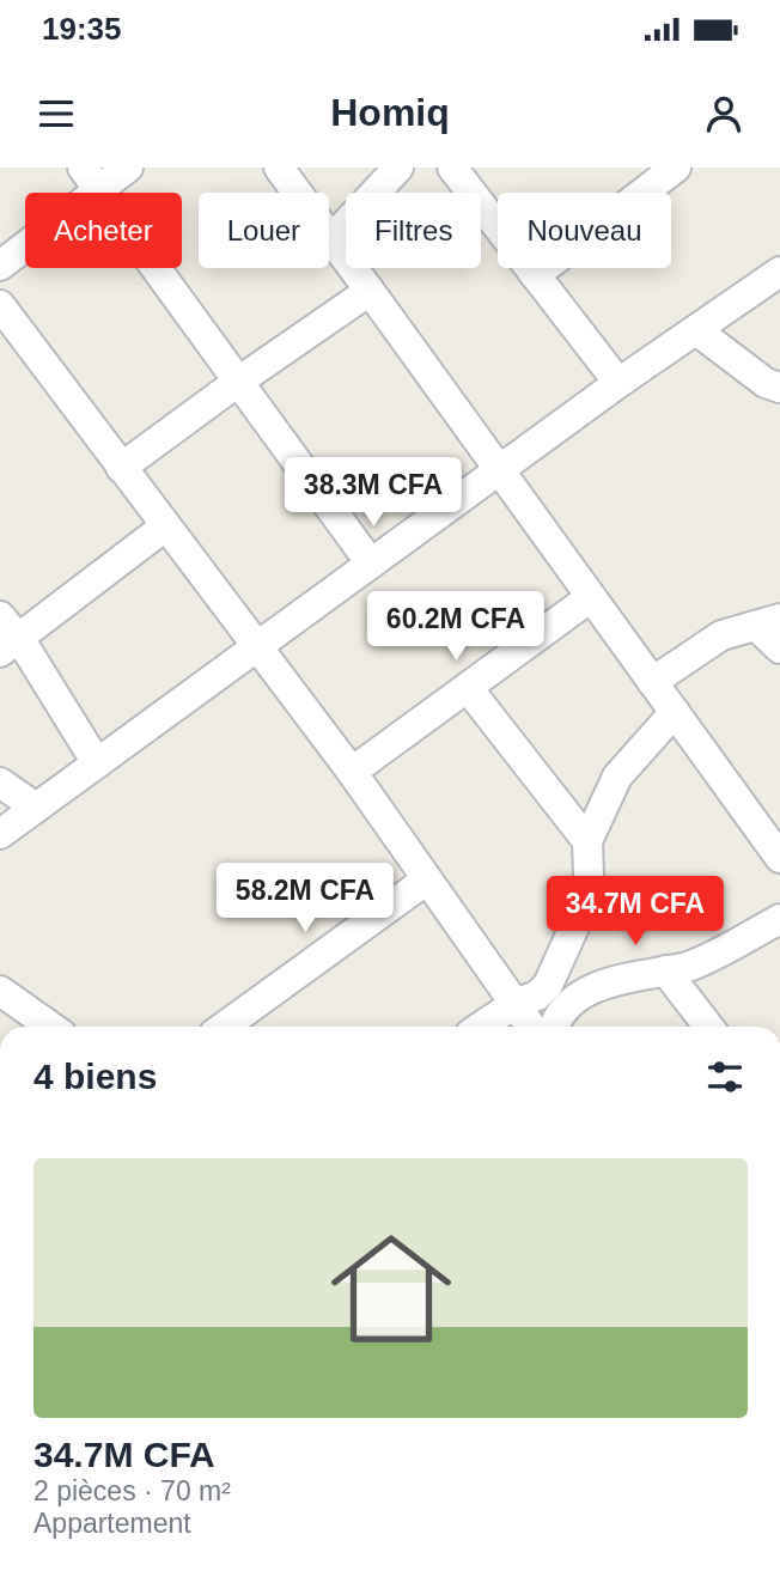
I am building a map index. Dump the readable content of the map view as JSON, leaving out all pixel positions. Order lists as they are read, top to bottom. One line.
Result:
{"page":{"status":"19:35","header":"Homiq","chip":["Acheter","Louer","Filtres","Nouveau"],"price":["38.3M CFA","60.2M CFA","58.2M CFA","34.7M CFA"],"heading":"4 biens","list":[{"name":"34.7M CFA","note":"2 pièces · 70 m² · Appartement"}]}}
